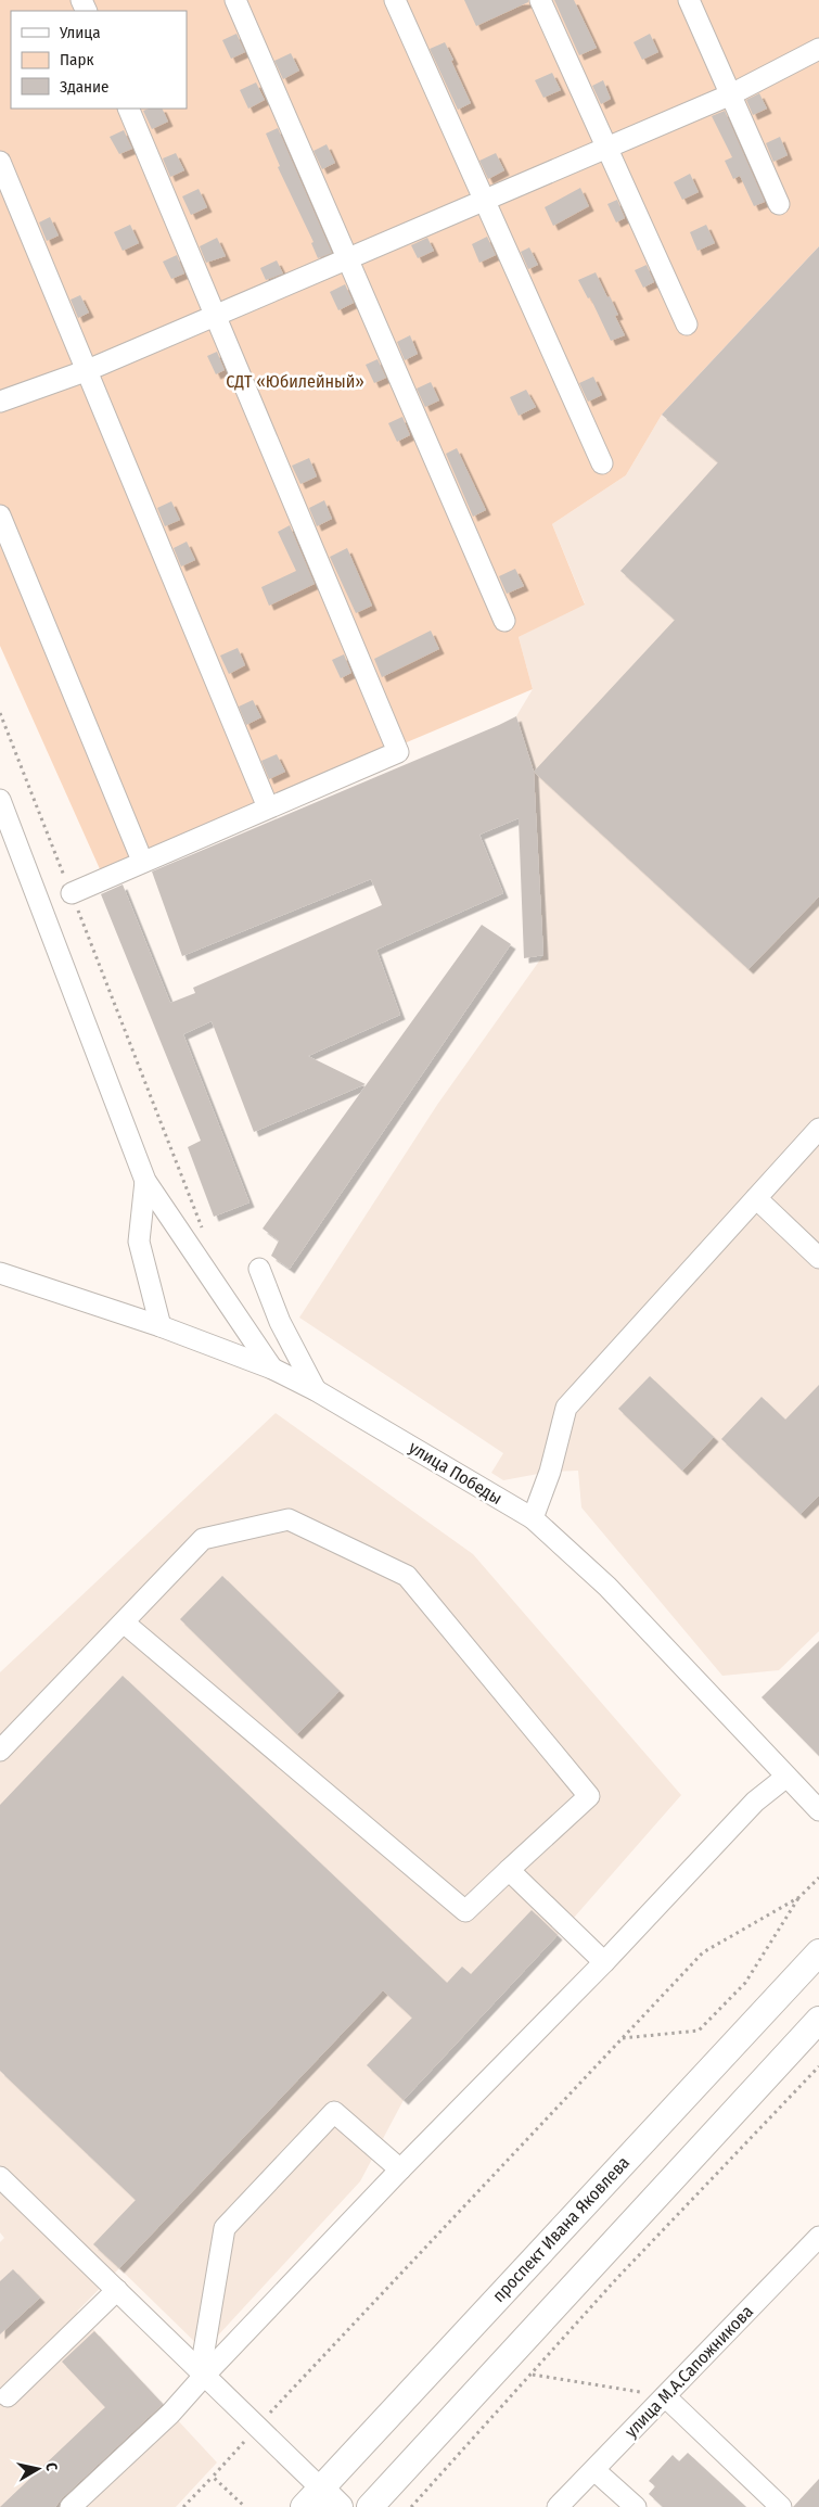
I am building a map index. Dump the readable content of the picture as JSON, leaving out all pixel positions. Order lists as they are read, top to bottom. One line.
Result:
{"streets":{"main road":["проспект Ивана Яковлева"],"street":["улица Победы","улица М.А.Сапожникова"]},"parks":["СДТ «Юбилейный»"],"legend":["Улица","Парк","Здание"],"north":"right"}
